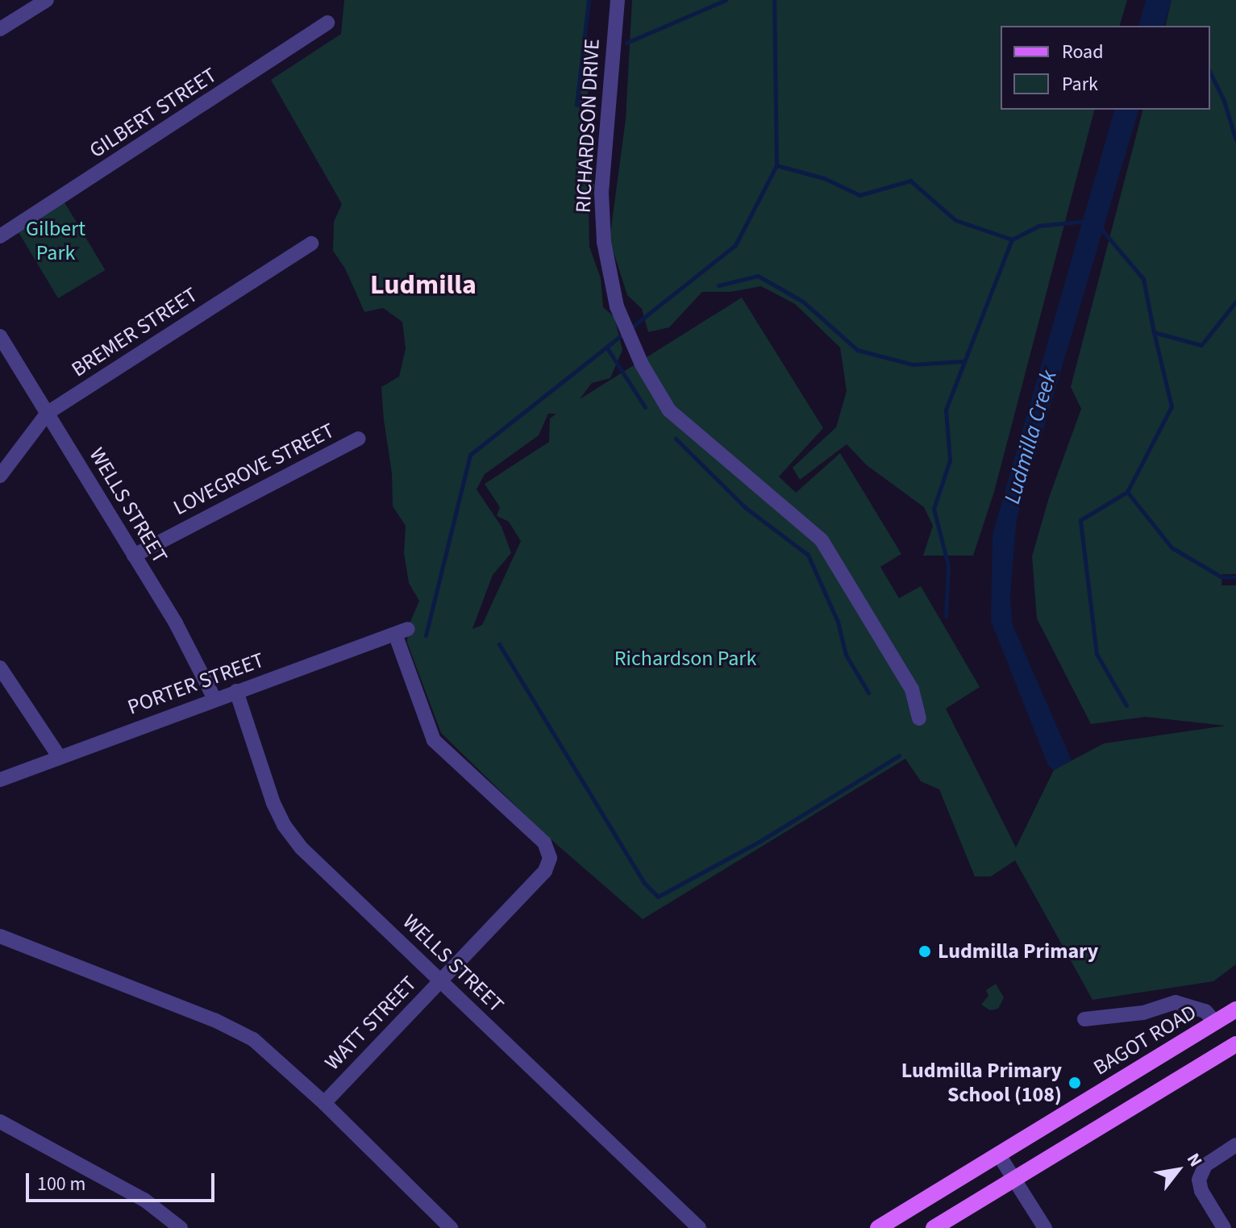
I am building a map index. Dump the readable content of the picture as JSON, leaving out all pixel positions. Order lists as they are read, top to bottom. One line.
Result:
{"streets":{"main road":["BAGOT ROAD"],"street":["GILBERT STREET","RICHARDSON DRIVE","BREMER STREET","LOVEGROVE STREET","WELLS STREET","PORTER STREET","WATT STREET"]},"crossings":[["BREMER STREET","WELLS STREET"],["LOVEGROVE STREET","WELLS STREET"],["WELLS STREET","PORTER STREET"],["WELLS STREET","WATT STREET"],["PORTER STREET","WATT STREET"]],"districts":["Ludmilla"],"water":["Ludmilla Creek"],"parks":["Gilbert Park","Richardson Park"],"places":["Ludmilla Primary","Ludmilla Primary School (108)"],"legend":["Road","Park"],"scale_bar":"100 m","north":"top right"}
